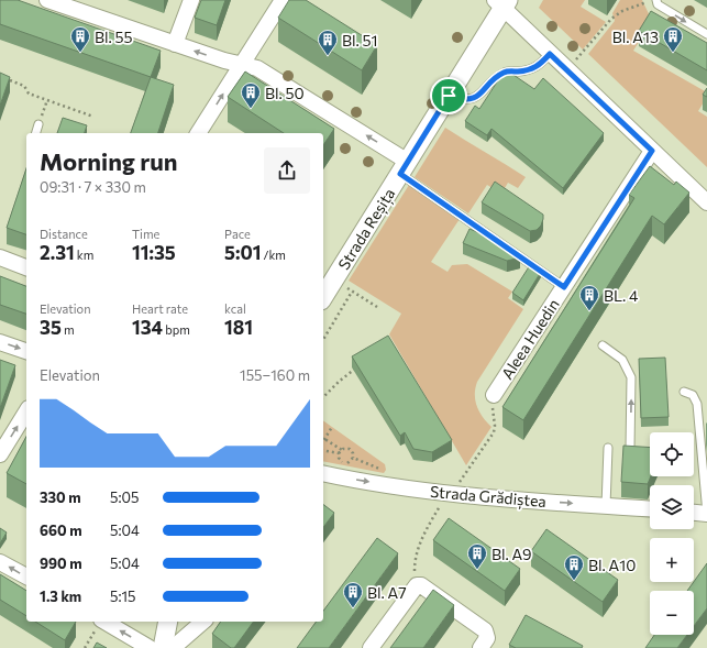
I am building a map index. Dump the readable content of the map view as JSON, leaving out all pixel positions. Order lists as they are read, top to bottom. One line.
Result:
{"streets":{"street":["Strada Reșița","Aleea Huedin","Strada Grădiștea"]},"one_way":["Strada Grădiștea"],"places":{"building":["Bl. 55","Bl. A13","Bl. 51","Bl. 50","BL. 4","Bl. A9","Bl. A10","Bl. A7"]},"page":{"heading":["Morning run","09:31 · 7 × 330 m"],"stats":[["Distance","2.31 km"],["Time","11:35"],["Pace","5:01 /km"],["Elevation","35 m"],["Heart rate","134 bpm"],["kcal","181"]],"chart":["Elevation","155–160 m"],"map_buttons":["+","−"],"list":[{"name":"330 m","note":"5:05"},{"name":"660 m","note":"5:04"},{"name":"990 m","note":"5:04"},{"name":"1.3 km","note":"5:15"}]}}
